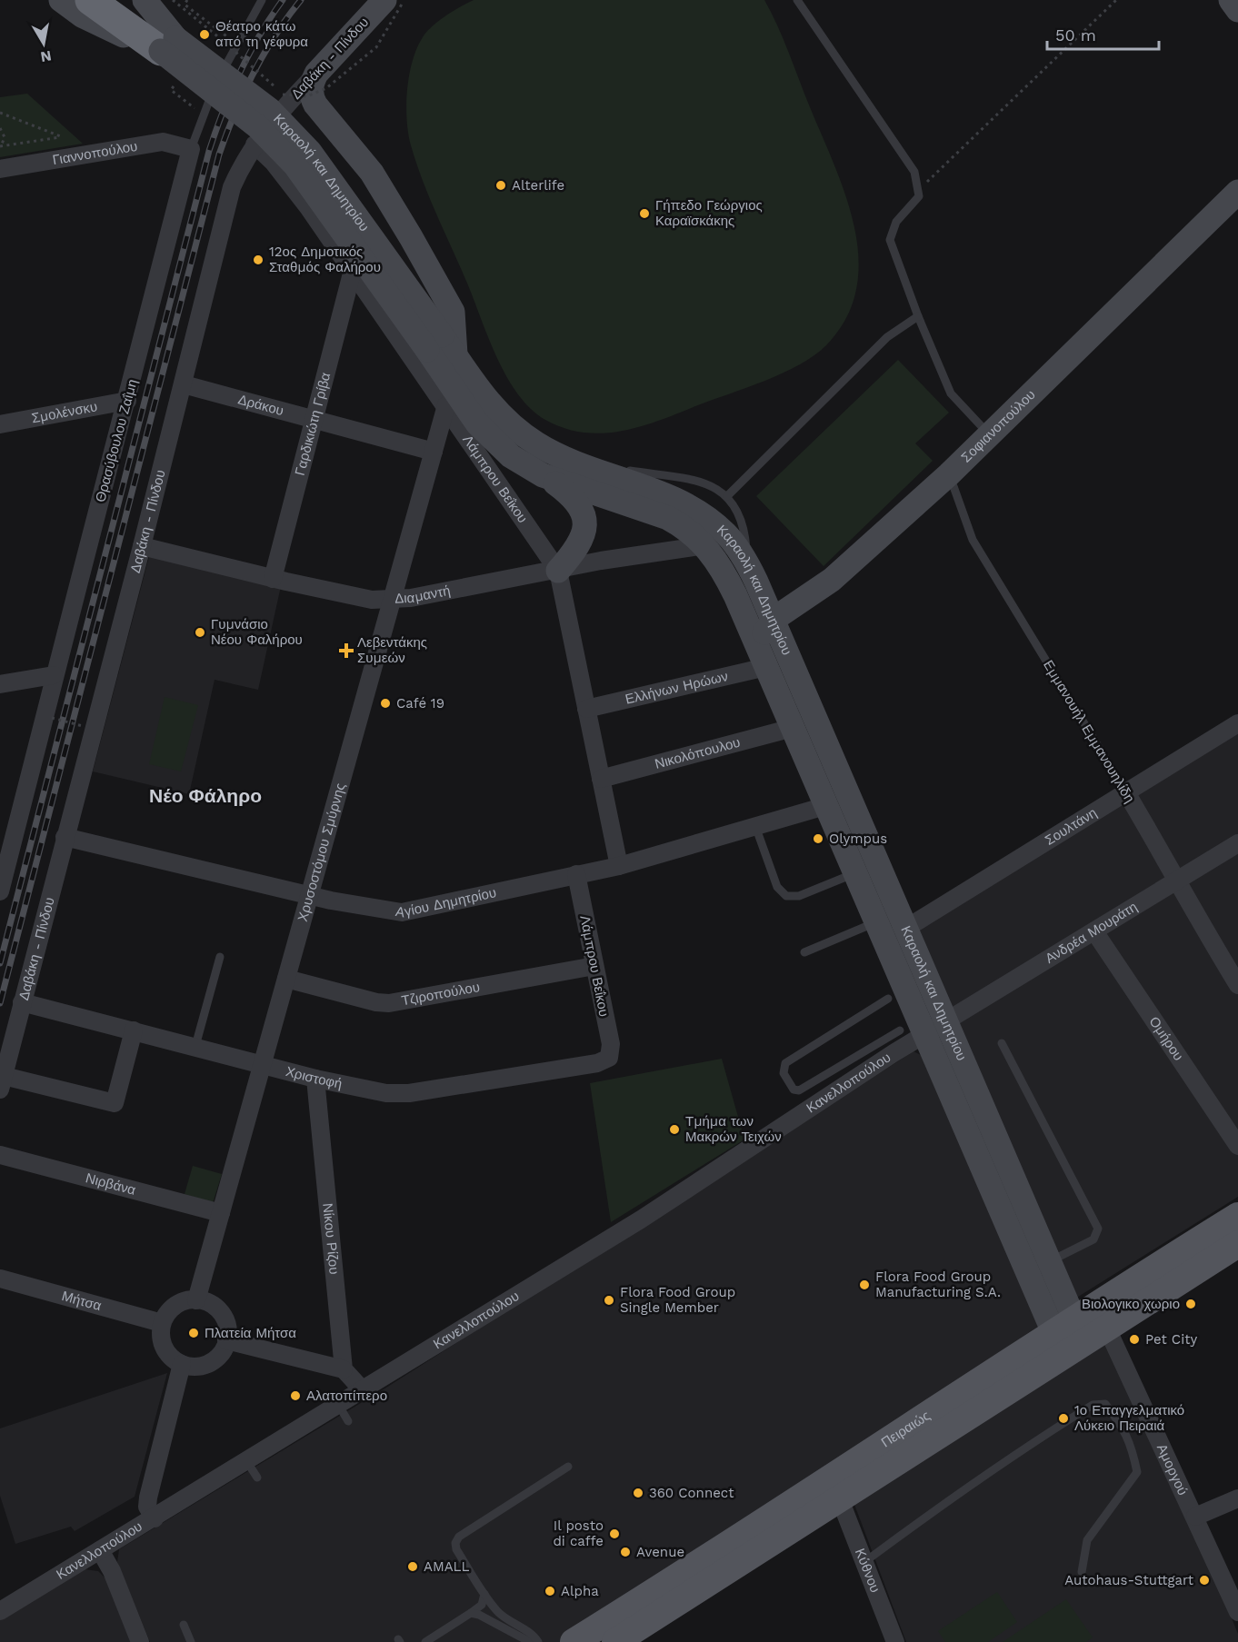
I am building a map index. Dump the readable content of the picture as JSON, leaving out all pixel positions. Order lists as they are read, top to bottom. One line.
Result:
{"streets":{"main road":["Δαβάκη - Πίνδου","Καραολή και Δημητρίου","Σοφιανοπούλου","Πειραιώς"],"street":["Γιαννοπούλου","Δράκου","Σμολένσκυ","Γαρδικιώτη Γρίβα","Θρασύβουλου Ζαΐμη","Λάμπρου Βεΐκου","Διαμαντή","Ελλήνων Ηρώων","Εμμανουήλ Εμμανουηλίδη","Νικολόπουλου","Σουλτάνη","Χρυσοστόμου Σμύρνης","Αγίου Δημητρίου","Ανδρέα Μουράτη","Τζιροπούλου","Ομήρου","Χριστοφή","Κανελλοπούλου","Νιρβάνα","Νίκου Ρίζου","Μήτσα","Αμοργού","Κύθνου"]},"crossings":[["Δαβάκη - Πίνδου","Δράκου"],["Δαβάκη - Πίνδου","Λάμπρου Βεΐκου"],["Δαβάκη - Πίνδου","Διαμαντή"],["Δαβάκη - Πίνδου","Αγίου Δημητρίου"],["Δαβάκη - Πίνδου","Χριστοφή"],["Γιαννοπούλου","Θρασύβουλου Ζαΐμη"],["Καραολή και Δημητρίου","Σοφιανοπούλου"],["Καραολή και Δημητρίου","Διαμαντή"],["Καραολή και Δημητρίου","Ελλήνων Ηρώων"],["Καραολή και Δημητρίου","Νικολόπουλου"],["Καραολή και Δημητρίου","Σουλτάνη"],["Καραολή και Δημητρίου","Αγίου Δημητρίου"],["Καραολή και Δημητρίου","Ανδρέα Μουράτη"],["Καραολή και Δημητρίου","Κανελλοπούλου"],["Καραολή και Δημητρίου","Πειραιώς"],["Δράκου","Γαρδικιώτη Γρίβα"],["Δράκου","Χρυσοστόμου Σμύρνης"],["Σμολένσκυ","Θρασύβουλου Ζαΐμη"],["Γαρδικιώτη Γρίβα","Λάμπρου Βεΐκου"],["Γαρδικιώτη Γρίβα","Διαμαντή"],["Σοφιανοπούλου","Ελλήνων Ηρώων"],["Σοφιανοπούλου","Εμμανουήλ Εμμανουηλίδη"],["Λάμπρου Βεΐκου","Διαμαντή"],["Λάμπρου Βεΐκου","Ελλήνων Ηρώων"],["Λάμπρου Βεΐκου","Νικολόπουλου"],["Λάμπρου Βεΐκου","Χρυσοστόμου Σμύρνης"],["Λάμπρου Βεΐκου","Αγίου Δημητρίου"],["Λάμπρου Βεΐκου","Τζιροπούλου"],["Λάμπρου Βεΐκου","Χριστοφή"],["Διαμαντή","Χρυσοστόμου Σμύρνης"],["Εμμανουήλ Εμμανουηλίδη","Σουλτάνη"],["Εμμανουήλ Εμμανουηλίδη","Ανδρέα Μουράτη"],["Χρυσοστόμου Σμύρνης","Αγίου Δημητρίου"],["Χρυσοστόμου Σμύρνης","Τζιροπούλου"],["Χρυσοστόμου Σμύρνης","Χριστοφή"],["Χρυσοστόμου Σμύρνης","Νιρβάνα"],["Χρυσοστόμου Σμύρνης","Μήτσα"],["Ανδρέα Μουράτη","Ομήρου"],["Ανδρέα Μουράτη","Κανελλοπούλου"],["Χριστοφή","Νίκου Ρίζου"],["Πειραιώς","Αμοργού"],["Πειραιώς","Κύθνου"]],"districts":["Νέο Φάληρο"],"places":{"other":["Θέατρο κάτω από τη γέφυρα","Alterlife","Γήπεδο Γεώργιος Καραϊσκάκης","12ος Δημοτικός Σταθμός Φαλήρου","Γυμνάσιο Νέου Φαλήρου","Café 19","Olympus","Τμήμα των Μακρών Τειχών","Flora Food Group Manufacturing S.A.","Flora Food Group Single Member","Βιολογικο χωριο","Πλατεία Μήτσα","Pet City","Αλατοπίπερο","1ο Επαγγελματικό Λύκειο Πειραιά","360 Connect","Il posto di caffe","Avenue","AMALL","Autohaus-Stuttgart","Alpha"],"health":["Λεβεντάκης Συμεών"]},"scale_bar":"50 m","north":"bottom"}
